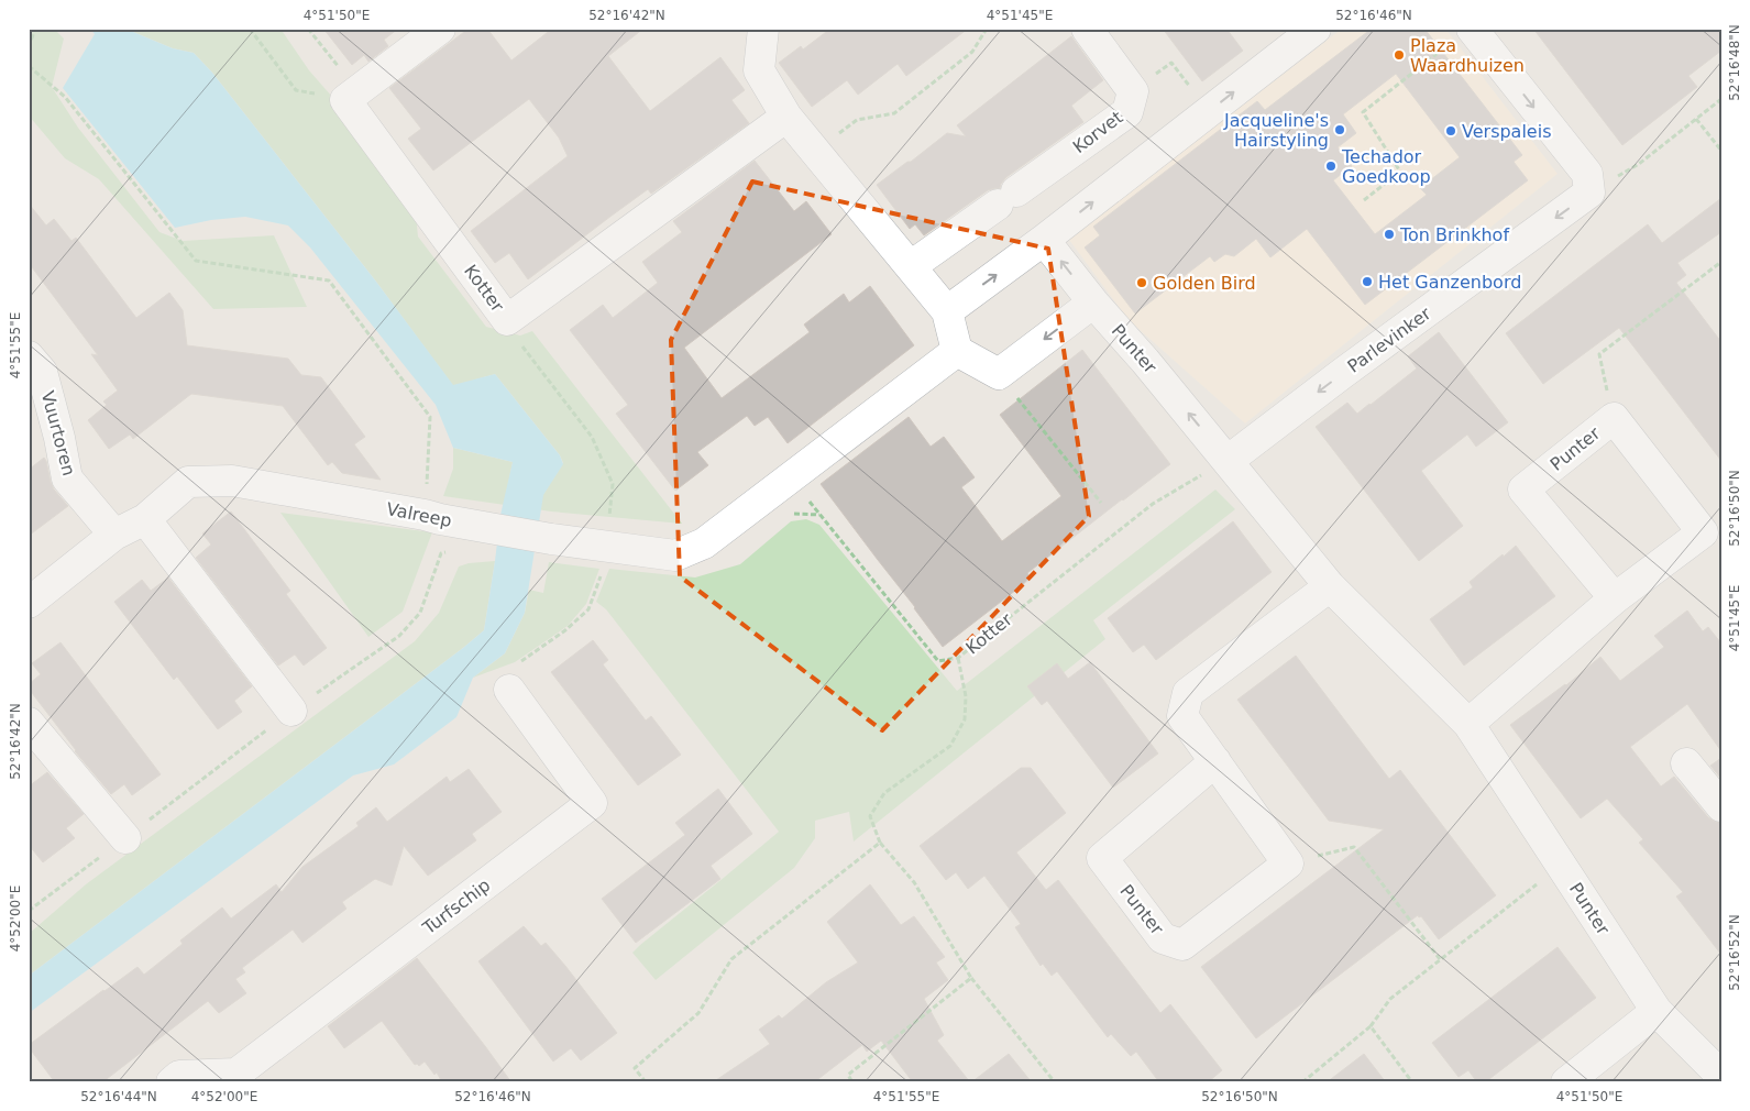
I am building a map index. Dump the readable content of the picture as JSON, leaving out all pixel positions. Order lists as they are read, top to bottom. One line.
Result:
{"streets":{"street":["Korvet","Kotter","Parlevinker","Punter","Vuurtoren","Valreep","Turfschip"]},"crossings":[["Kotter","Parlevinker"],["Kotter","Punter"],["Kotter","Valreep"],["Parlevinker","Punter"],["Vuurtoren","Valreep"]],"places":["Plaza Waardhuizen","Jacqueline's Hairstyling","Verspaleis","Techador Goedkoop","Ton Brinkhof","Het Ganzenbord","Golden Bird"],"coordinates":["4°51'50\"E","52°16'42\"N","4°51'45\"E","52°16'46\"N","52°16'48\"N","4°51'55\"E","52°16'50\"N","4°52'00\"E","52°16'52\"N","52°16'44\"N"]}
